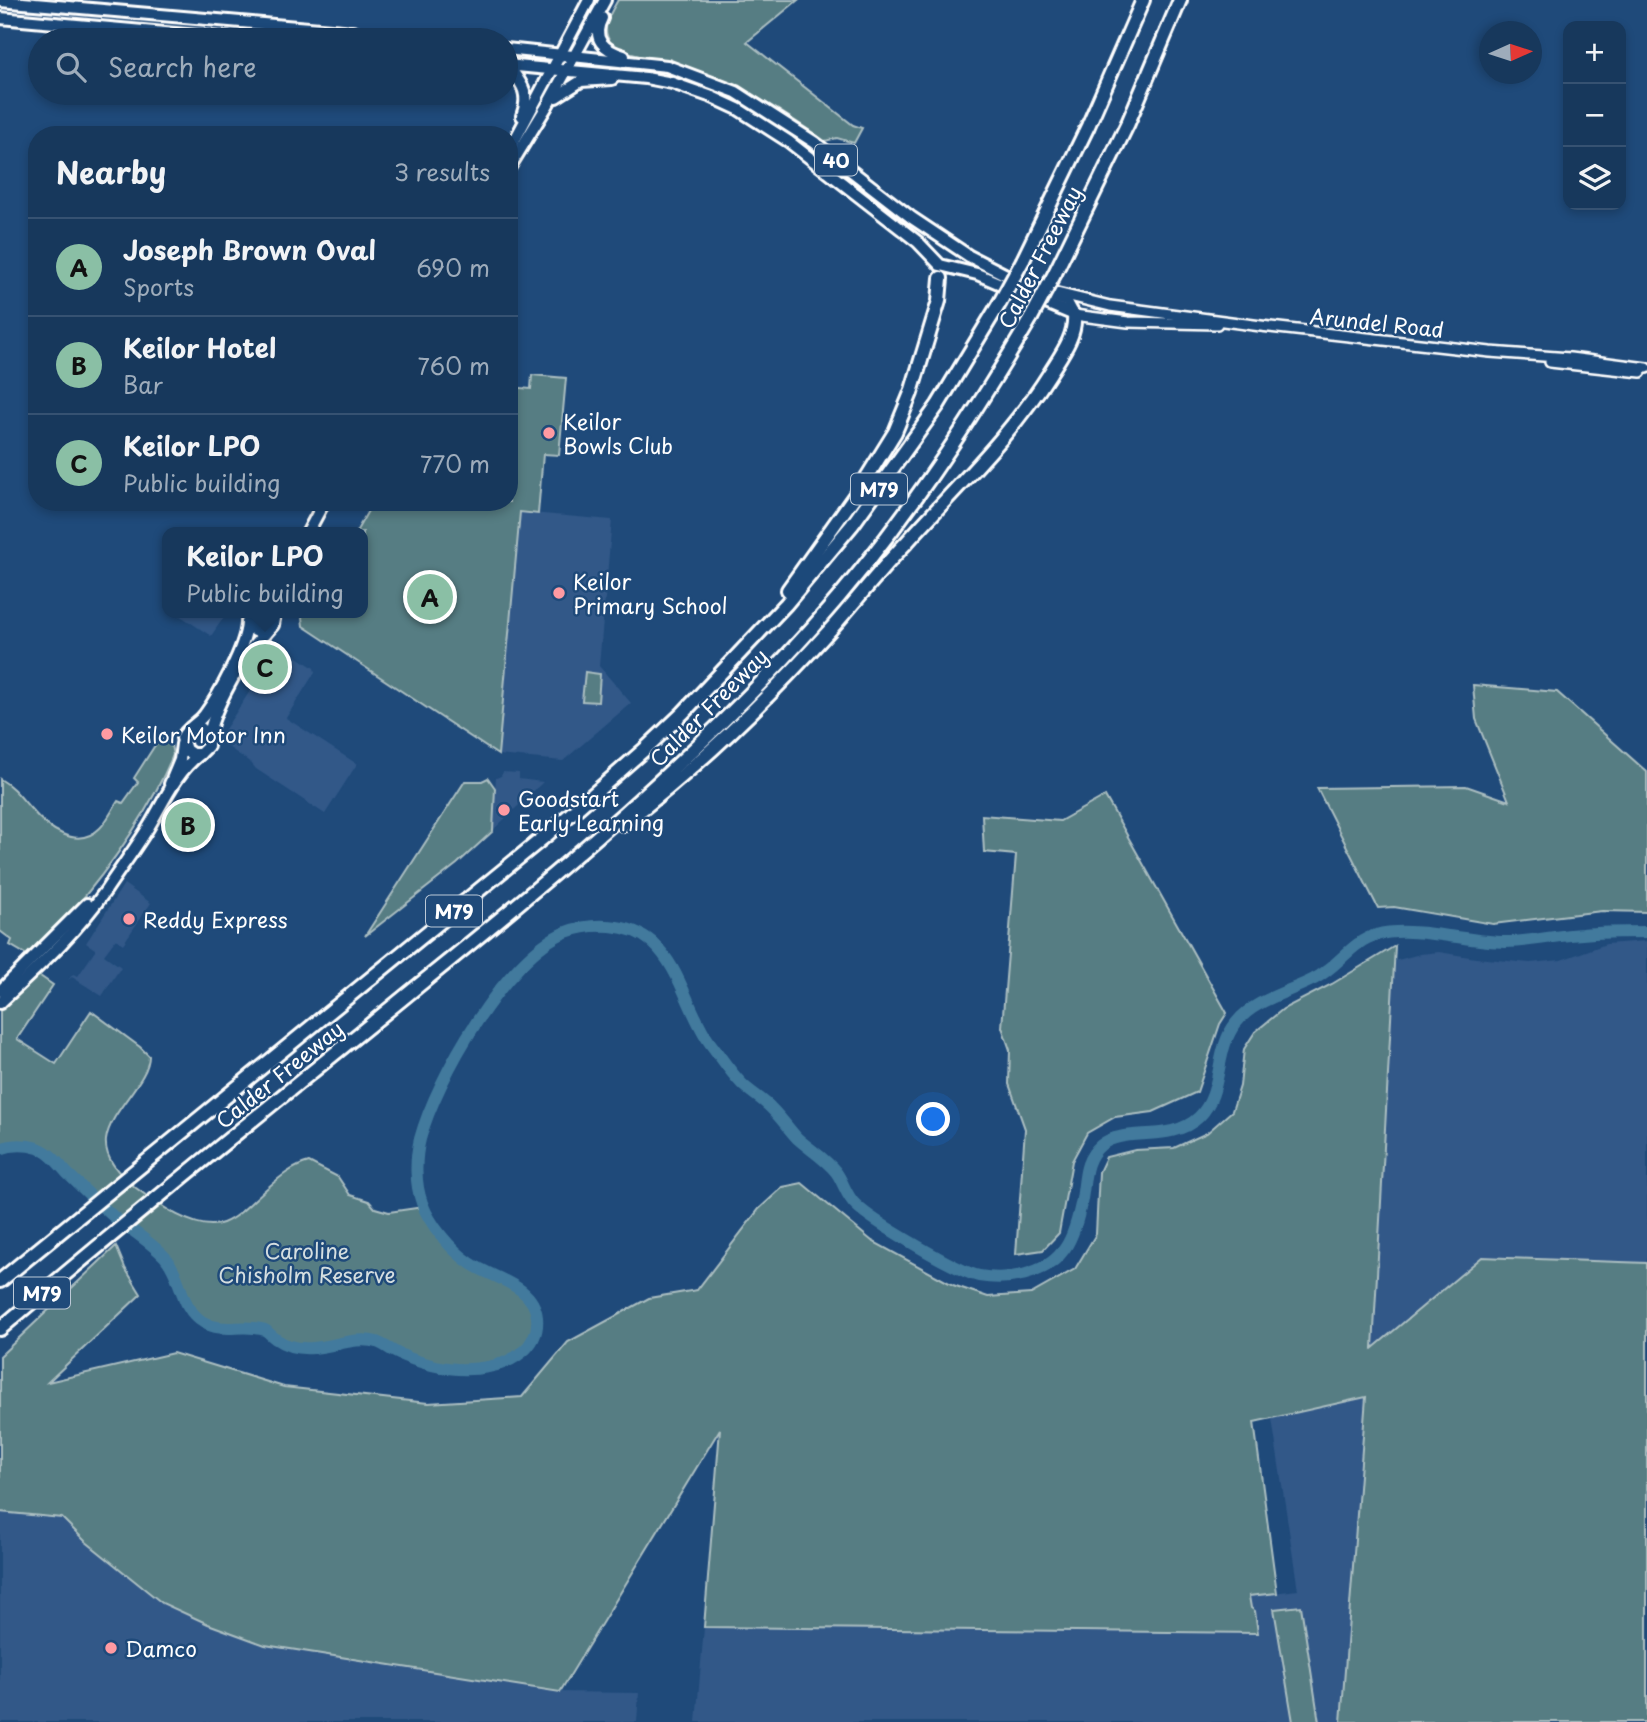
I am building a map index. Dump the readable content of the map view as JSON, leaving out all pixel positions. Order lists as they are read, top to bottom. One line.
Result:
{"streets":{"highway":["Calder Freeway","M79"],"main road":["40"],"street":["Arundel Road"]},"parks":["Caroline Chisholm Reserve"],"places":["Keilor Bowls Club","Keilor Primary School","Keilor Motor Inn","Goodstart Early Learning","Reddy Express","Damco"],"north":"right","page":{"map_buttons":["+","−"],"search":"Search here","heading":["Nearby","3 results"],"list":[{"mark":"A","name":"Joseph Brown Oval","note":"Sports","value":"690 m"},{"mark":"B","name":"Keilor Hotel","note":"Bar","value":"760 m"},{"mark":"C","name":"Keilor LPO","note":"Public building","value":"770 m"}],"popup":["Keilor LPO","Public building"],"pins":["A","C","B"]}}
